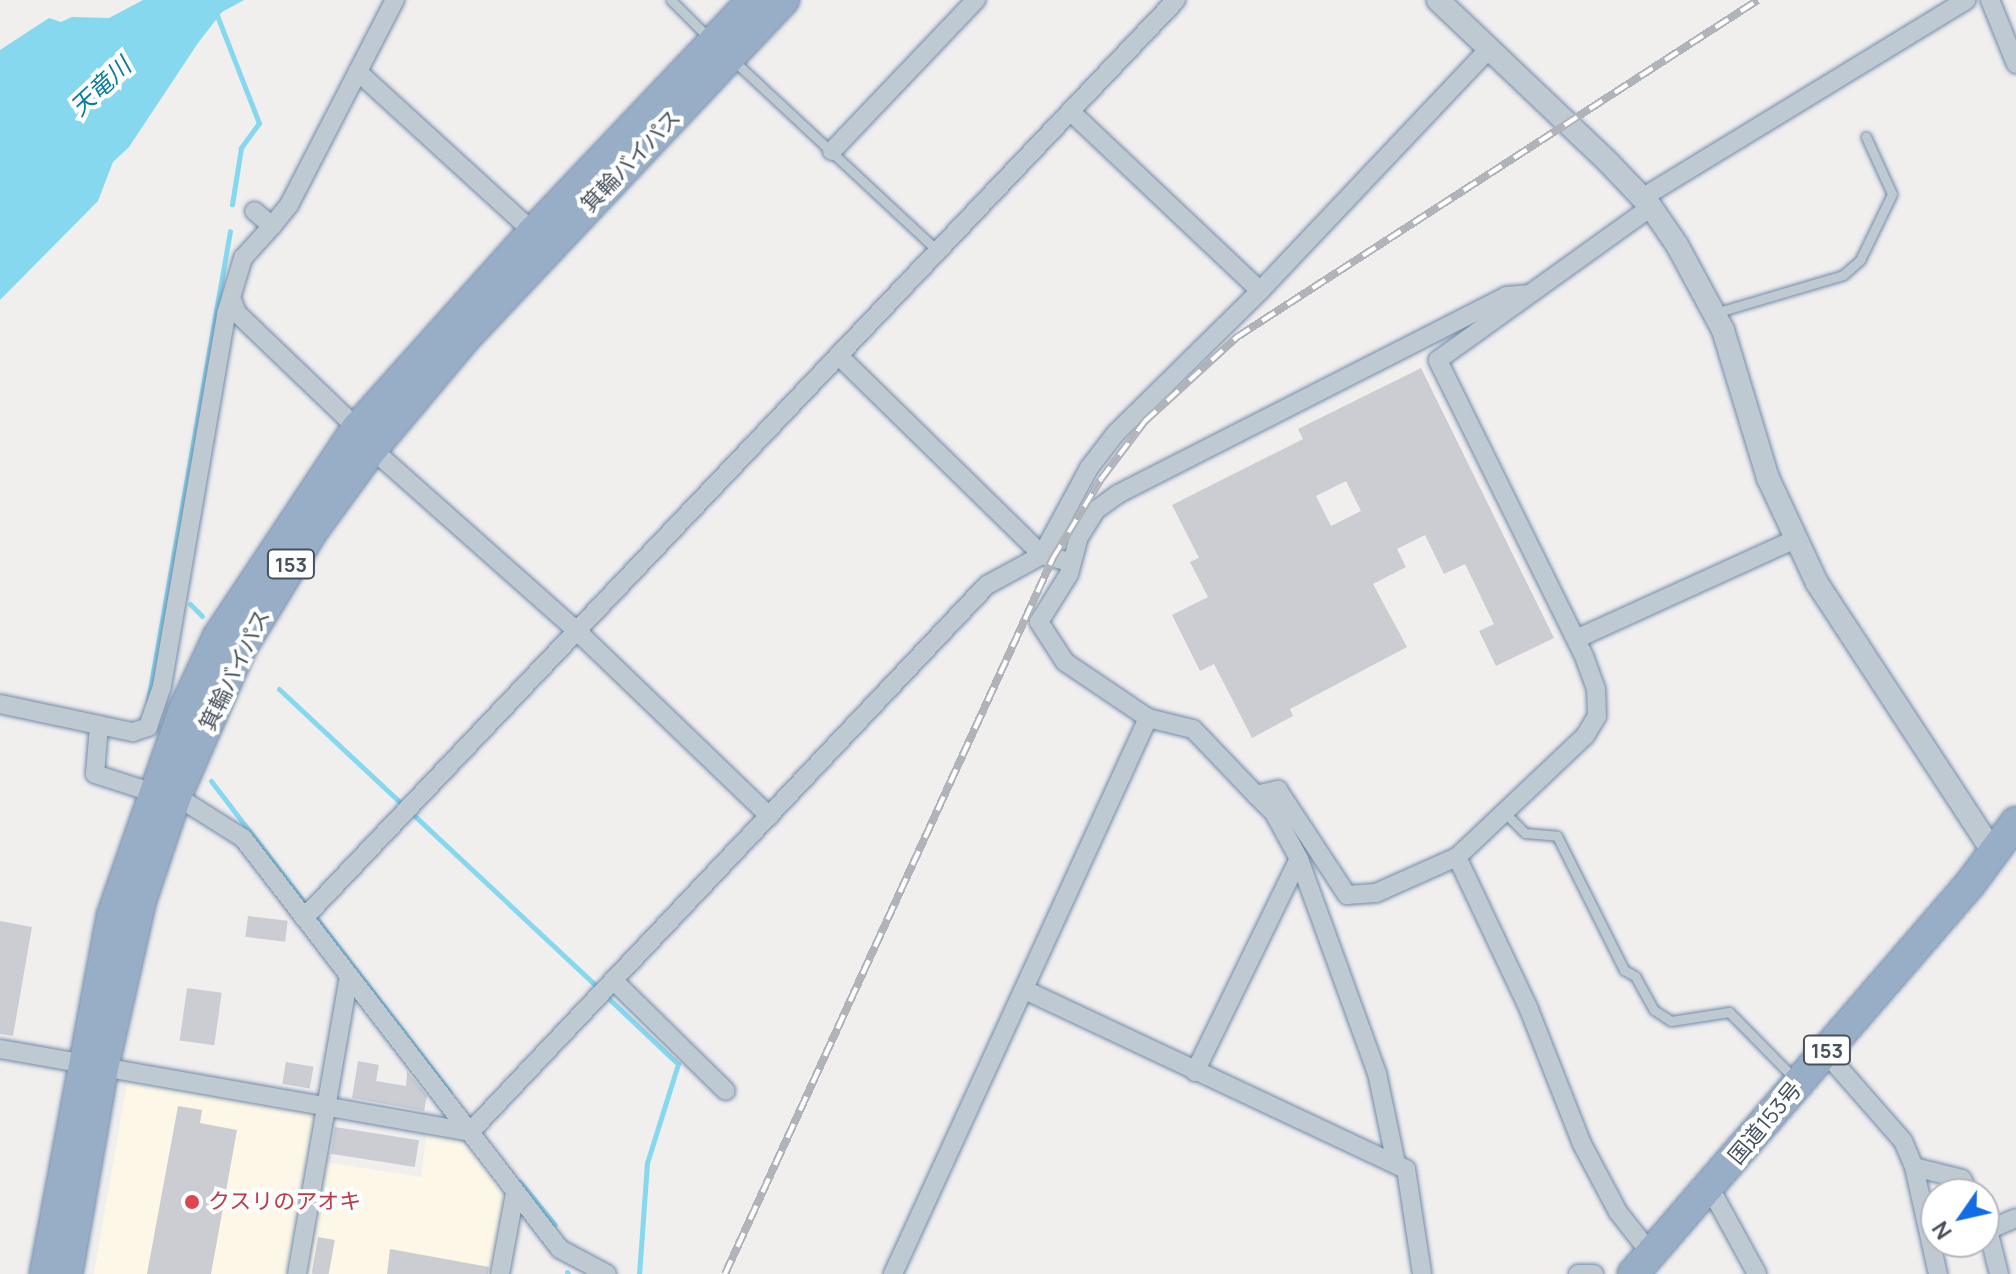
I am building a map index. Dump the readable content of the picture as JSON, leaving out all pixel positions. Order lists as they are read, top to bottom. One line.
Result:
{"streets":{"highway":["箕輪バイパス","153","国道153号"]},"water":["天竜川"],"places":["クスリのアオキ"],"north":"bottom left"}
